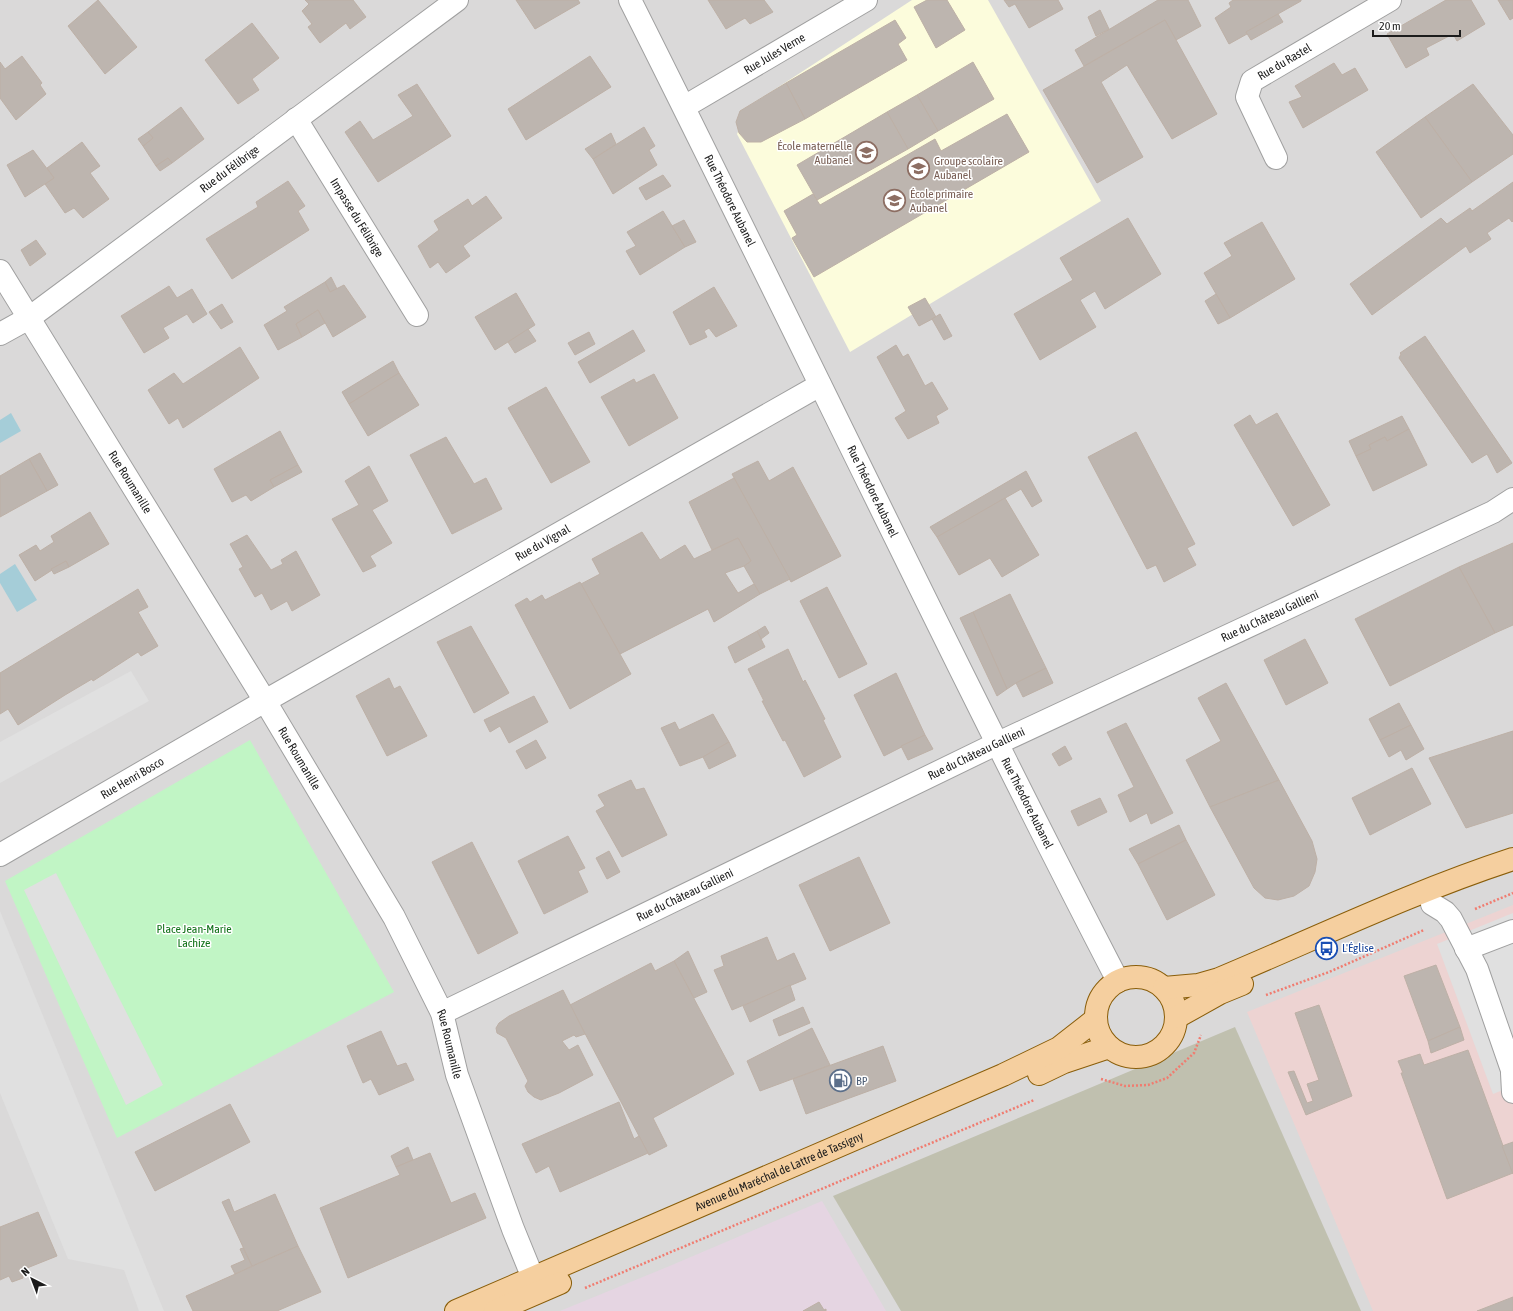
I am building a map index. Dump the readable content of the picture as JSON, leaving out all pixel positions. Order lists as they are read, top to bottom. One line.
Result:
{"streets":{"main road":["Avenue du Maréchal de Lattre de Tassigny"],"street":["Rue Jules Verne","Rue du Rastel","Rue du Félibrige","Rue Théodore Aubanel","Impasse du Félibrige","Rue Roumanille","Rue du Vignal","Rue du Château Gallieni","Rue Henri Bosco"]},"crossings":[["Rue Jules Verne","Rue Théodore Aubanel"],["Rue du Félibrige","Impasse du Félibrige"],["Rue du Félibrige","Rue Roumanille"],["Rue Théodore Aubanel","Rue du Vignal"],["Rue Théodore Aubanel","Rue du Château Gallieni"],["Rue Théodore Aubanel","Avenue du Maréchal de Lattre de Tassigny"],["Rue Roumanille","Rue du Vignal"],["Rue Roumanille","Rue du Château Gallieni"],["Rue Roumanille","Rue Henri Bosco"],["Rue Roumanille","Avenue du Maréchal de Lattre de Tassigny"],["Rue du Vignal","Rue Henri Bosco"]],"parks":["Place Jean-Marie Lachize"],"places":{"school or university":["École maternelle Aubanel","Groupe scolaire Aubanel","École primaire Aubanel"],"bus stop":["L'Église"],"fuel station":["BP"]},"scale_bar":"20 m","north":"top left"}
